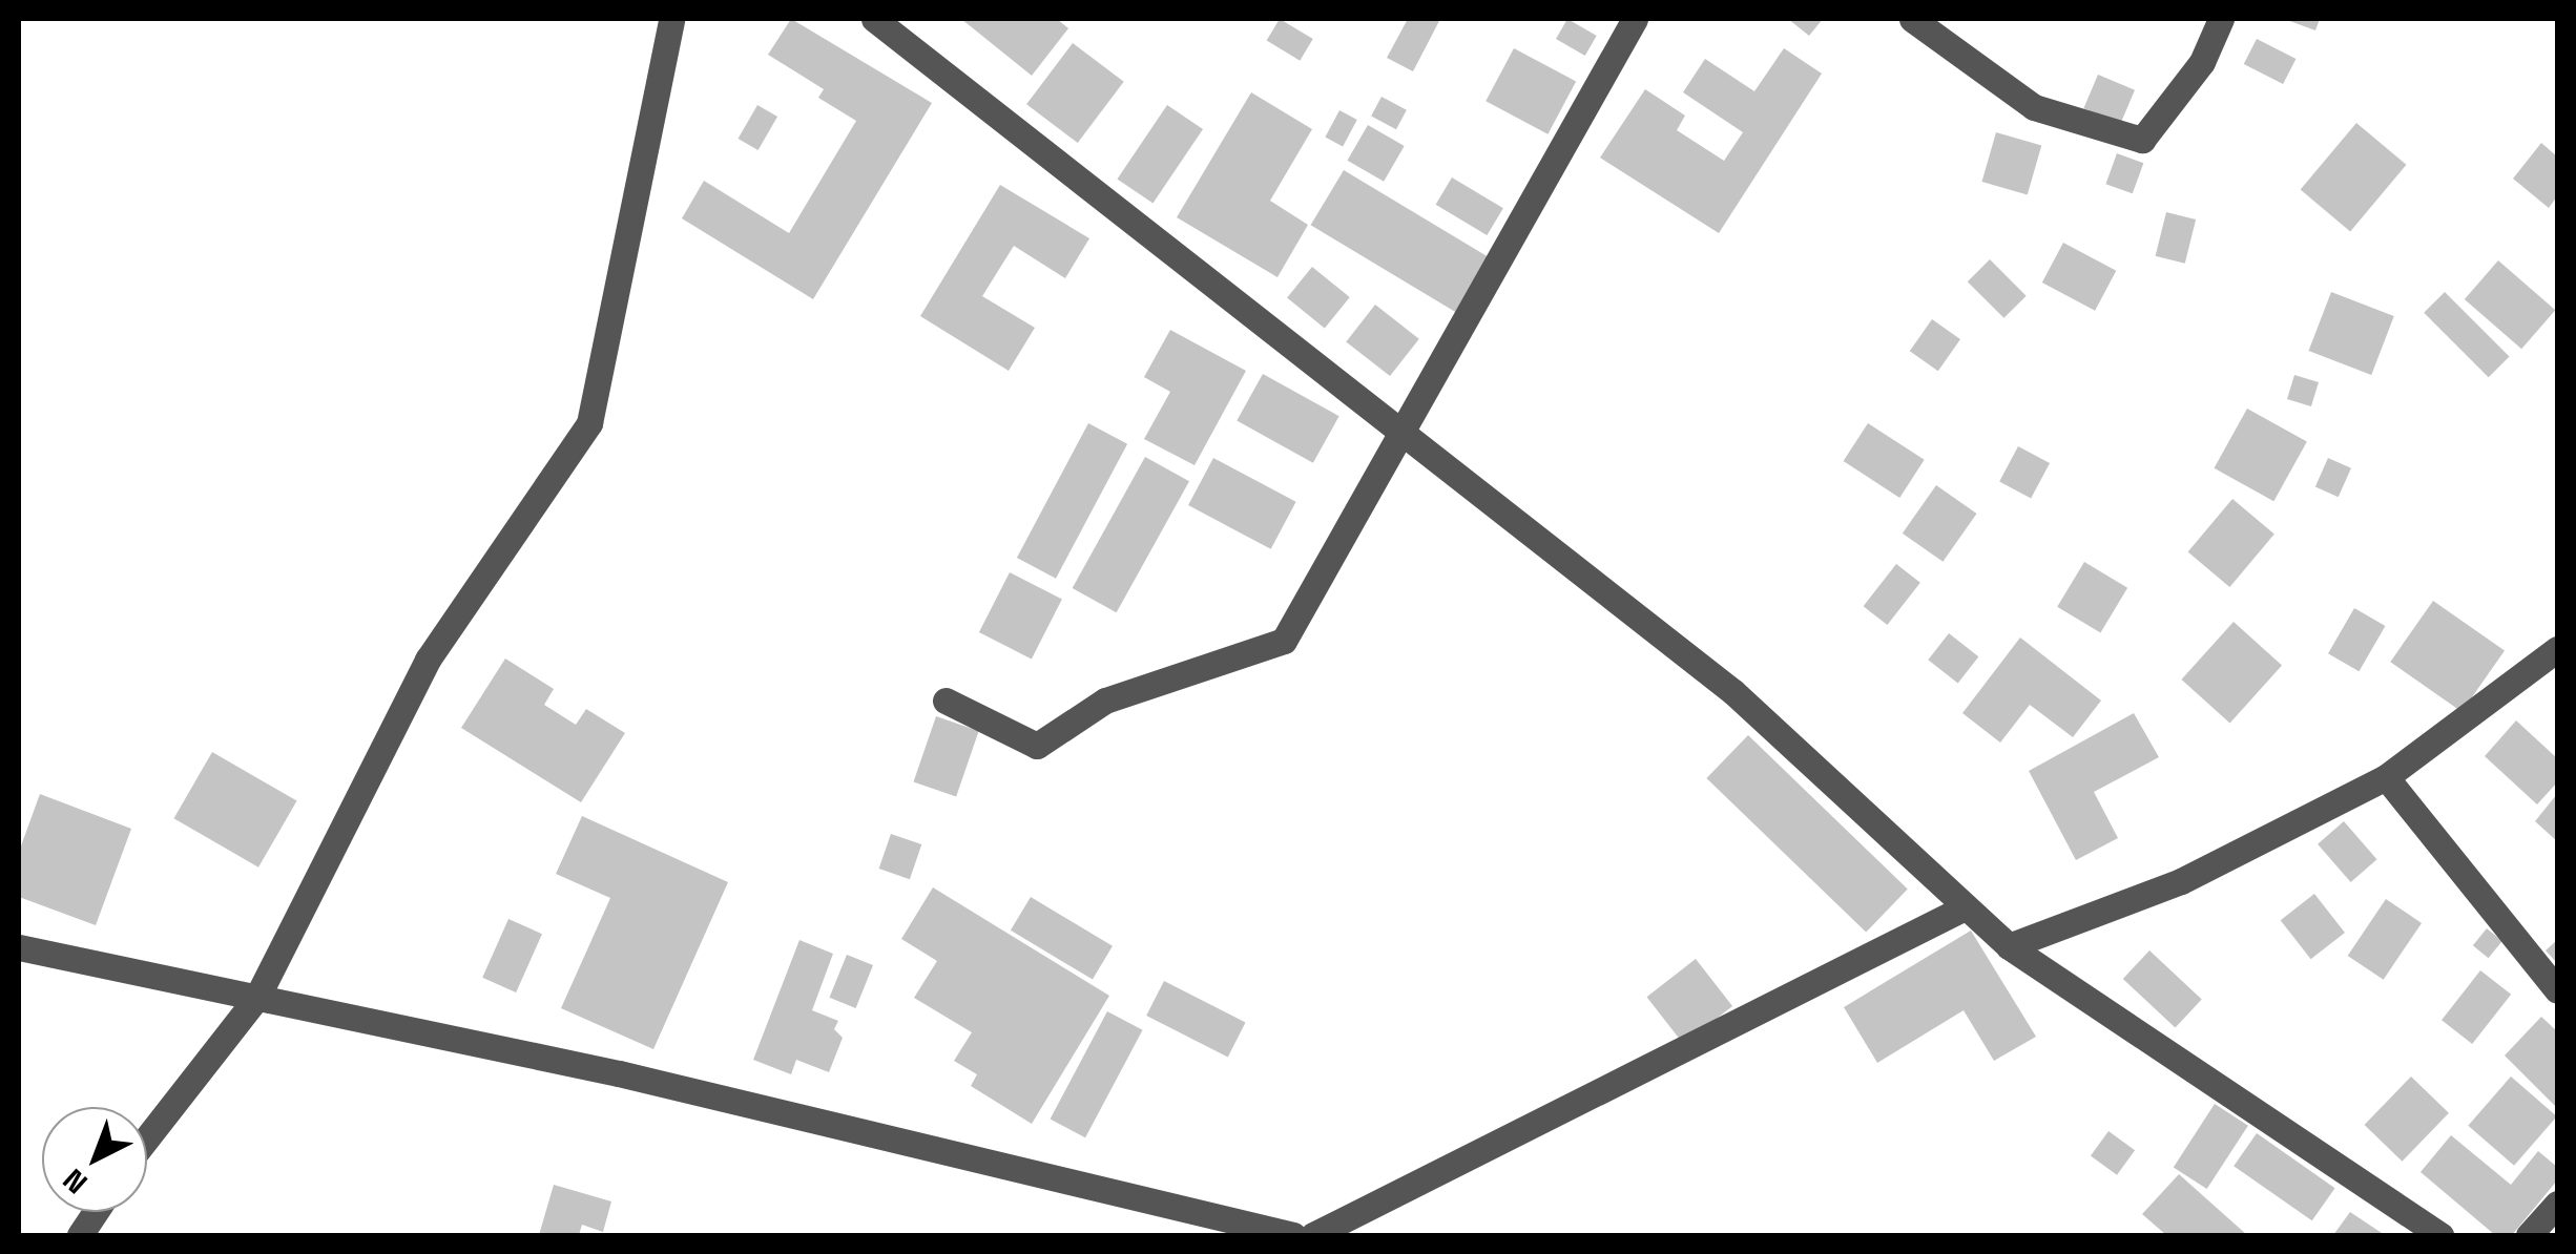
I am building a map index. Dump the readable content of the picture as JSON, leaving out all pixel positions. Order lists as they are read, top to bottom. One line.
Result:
{"north":"bottom left"}
